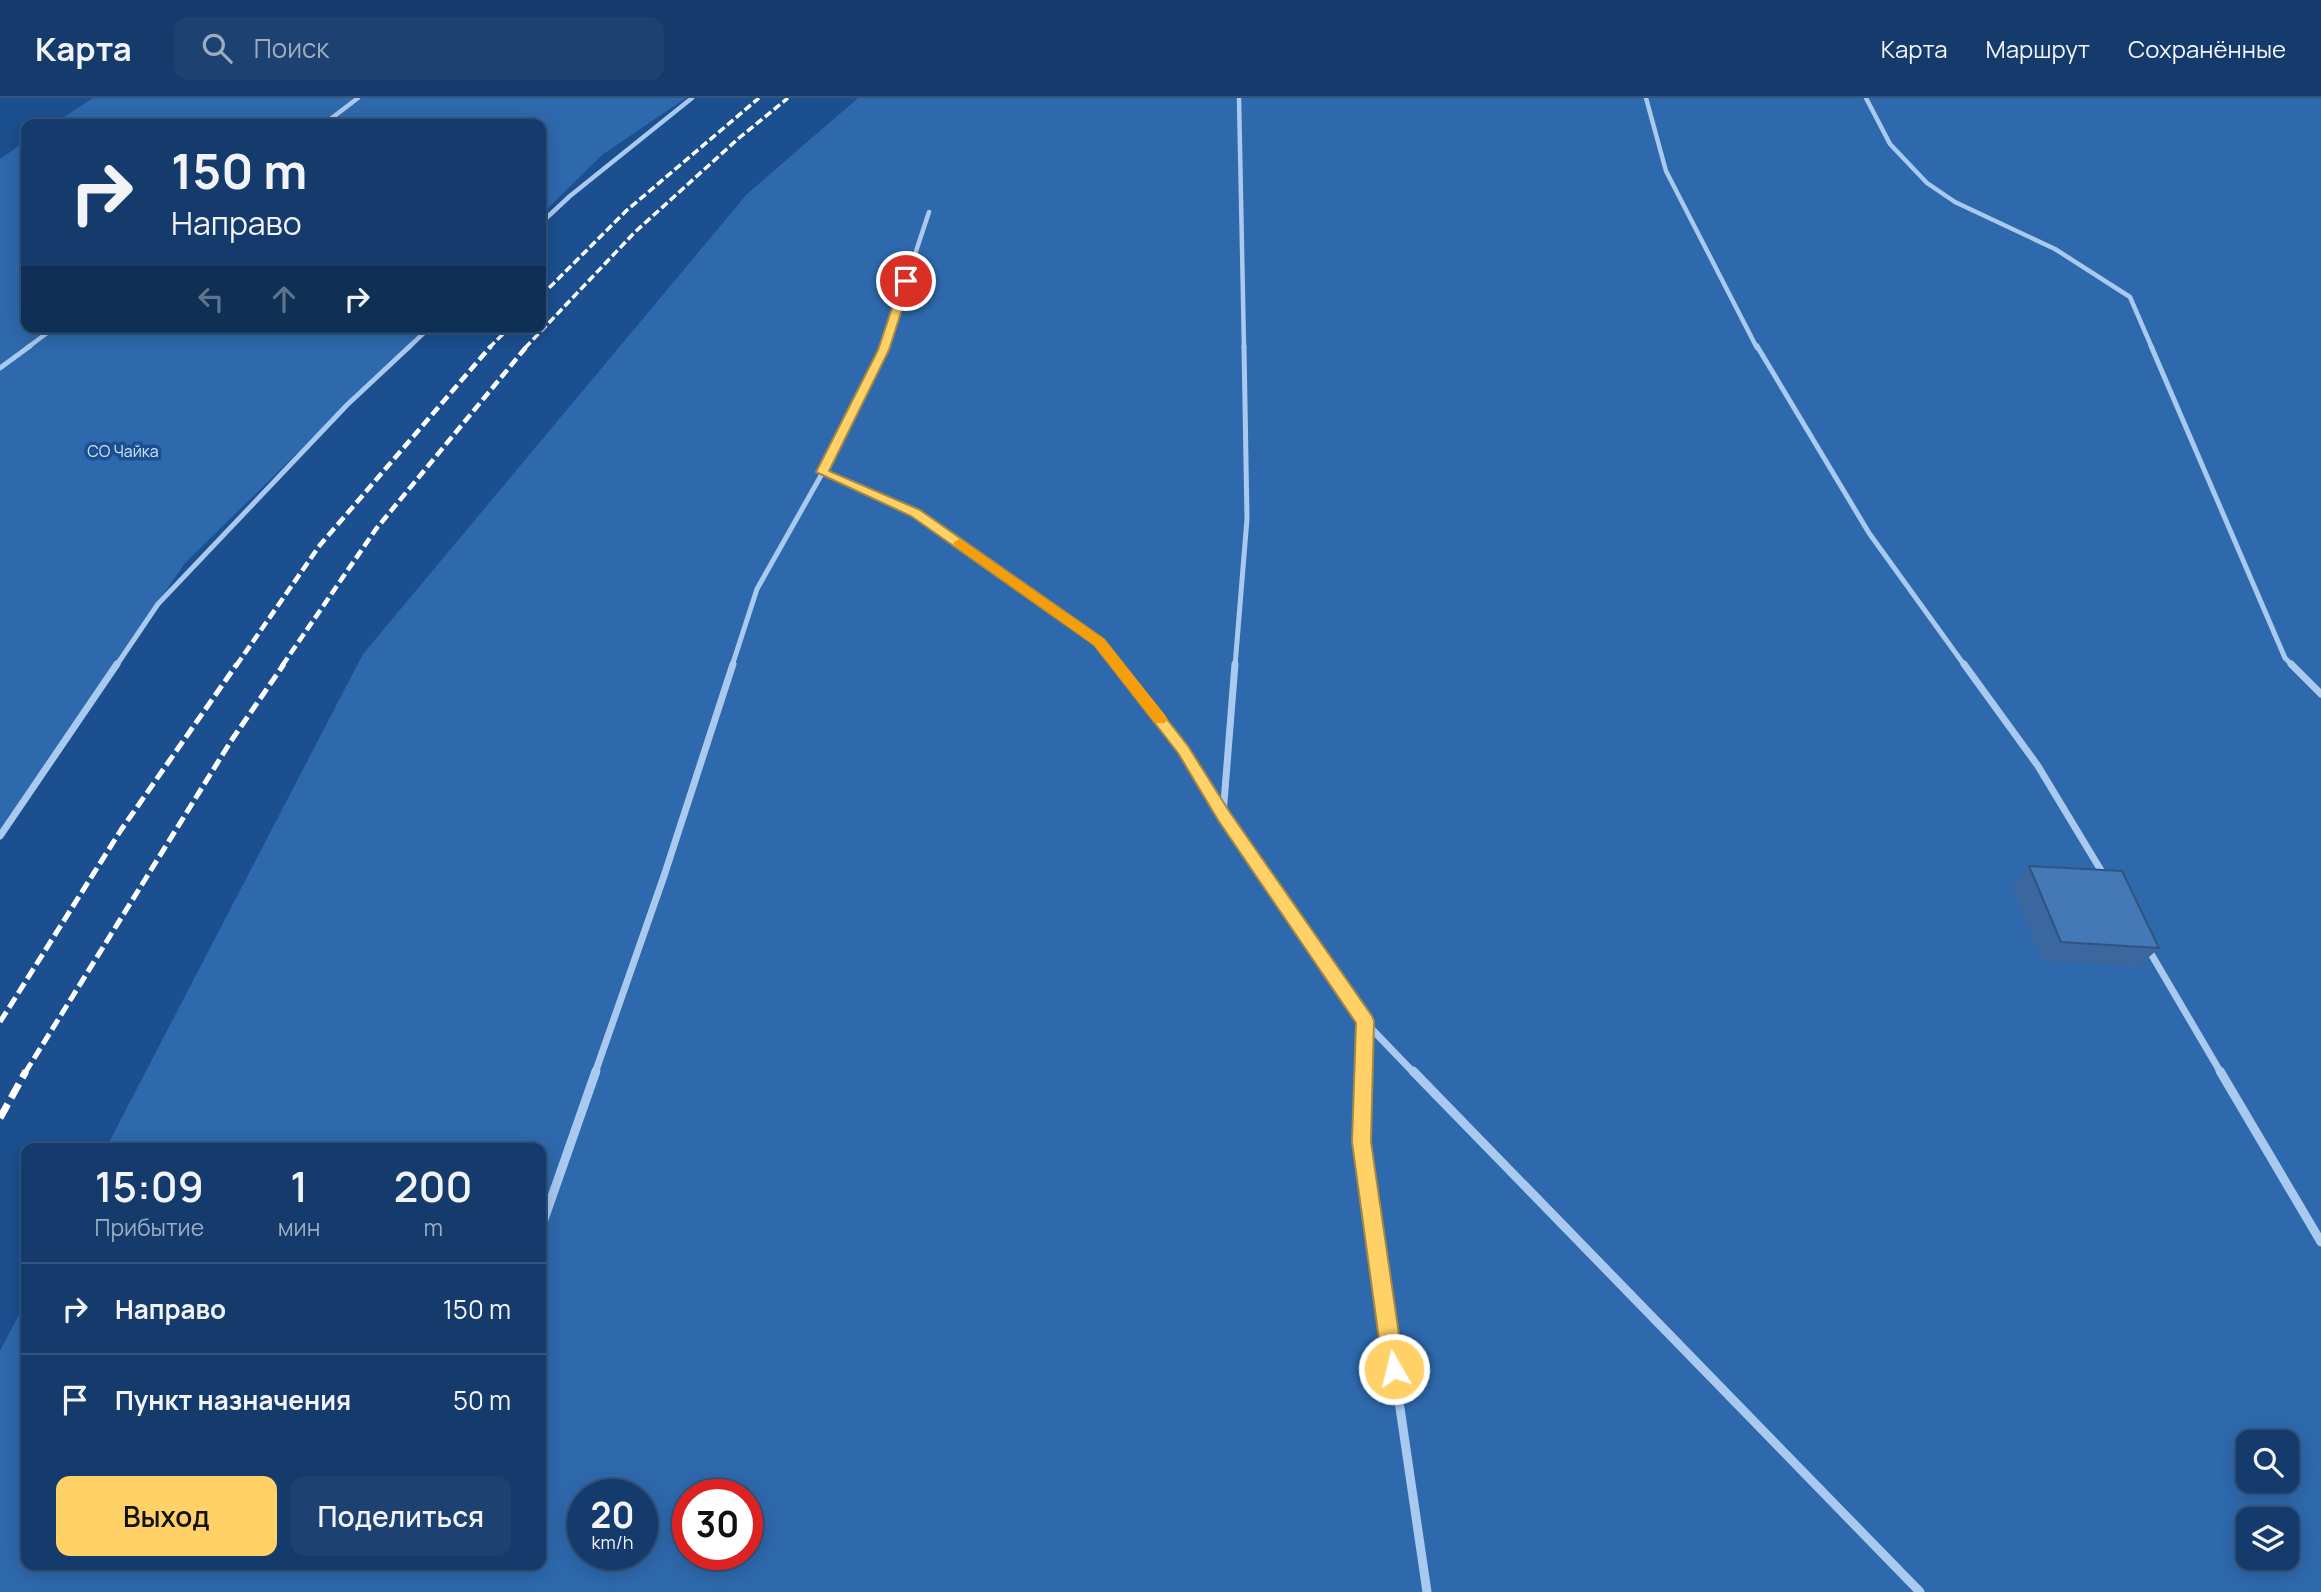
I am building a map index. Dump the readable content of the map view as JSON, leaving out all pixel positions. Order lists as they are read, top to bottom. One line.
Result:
{"parks":["СО Чайка"],"page":{"header":"Карта","search":"Поиск","nav":["Карта","Маршрут","Сохранённые"],"turn":["150 m","Направо"],"eta":["15:09","Прибытие","1","мин","200","m"],"list":[{"name":"Направо","value":"150 m"},{"name":"Пункт назначения","value":"50 m"}],"buttons":["Выход","Поделиться"],"speed":"20 km/h","limit":"30"}}
